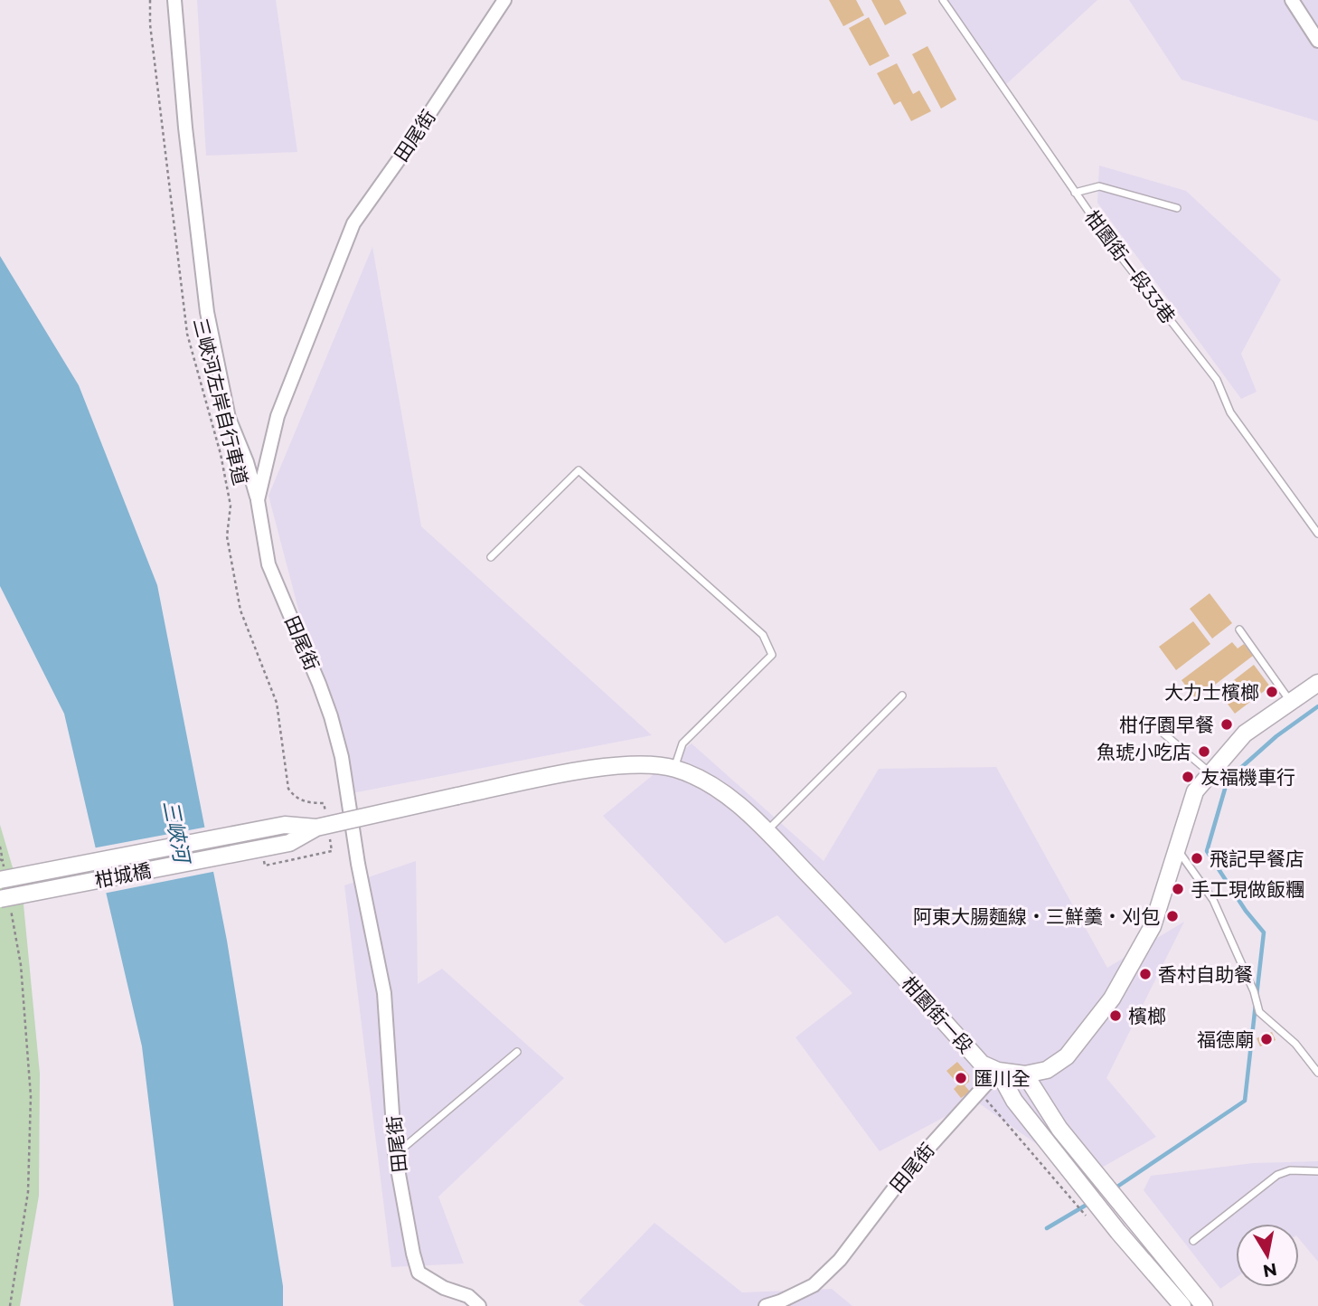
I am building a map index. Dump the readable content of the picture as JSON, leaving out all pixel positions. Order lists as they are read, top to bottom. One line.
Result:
{"streets":{"street":["田尾街","柑城橋","柑園街一段"],"lane":["柑園街一段33巷"],"path":["三峽河左岸自行車道"]},"crossings":[["田尾街","柑園街一段"],["三峽河左岸自行車道","柑城橋"],["柑城橋","柑園街一段"]],"water":["三峽河"],"places":["大力士檳榔","柑仔園早餐","魚琥小吃店","友福機車行","飛記早餐店","手工現做飯糰","阿東大腸麵線‧三鮮羹‧刈包","香村自助餐","檳榔","福德廟","匯川全"],"north":"bottom"}
